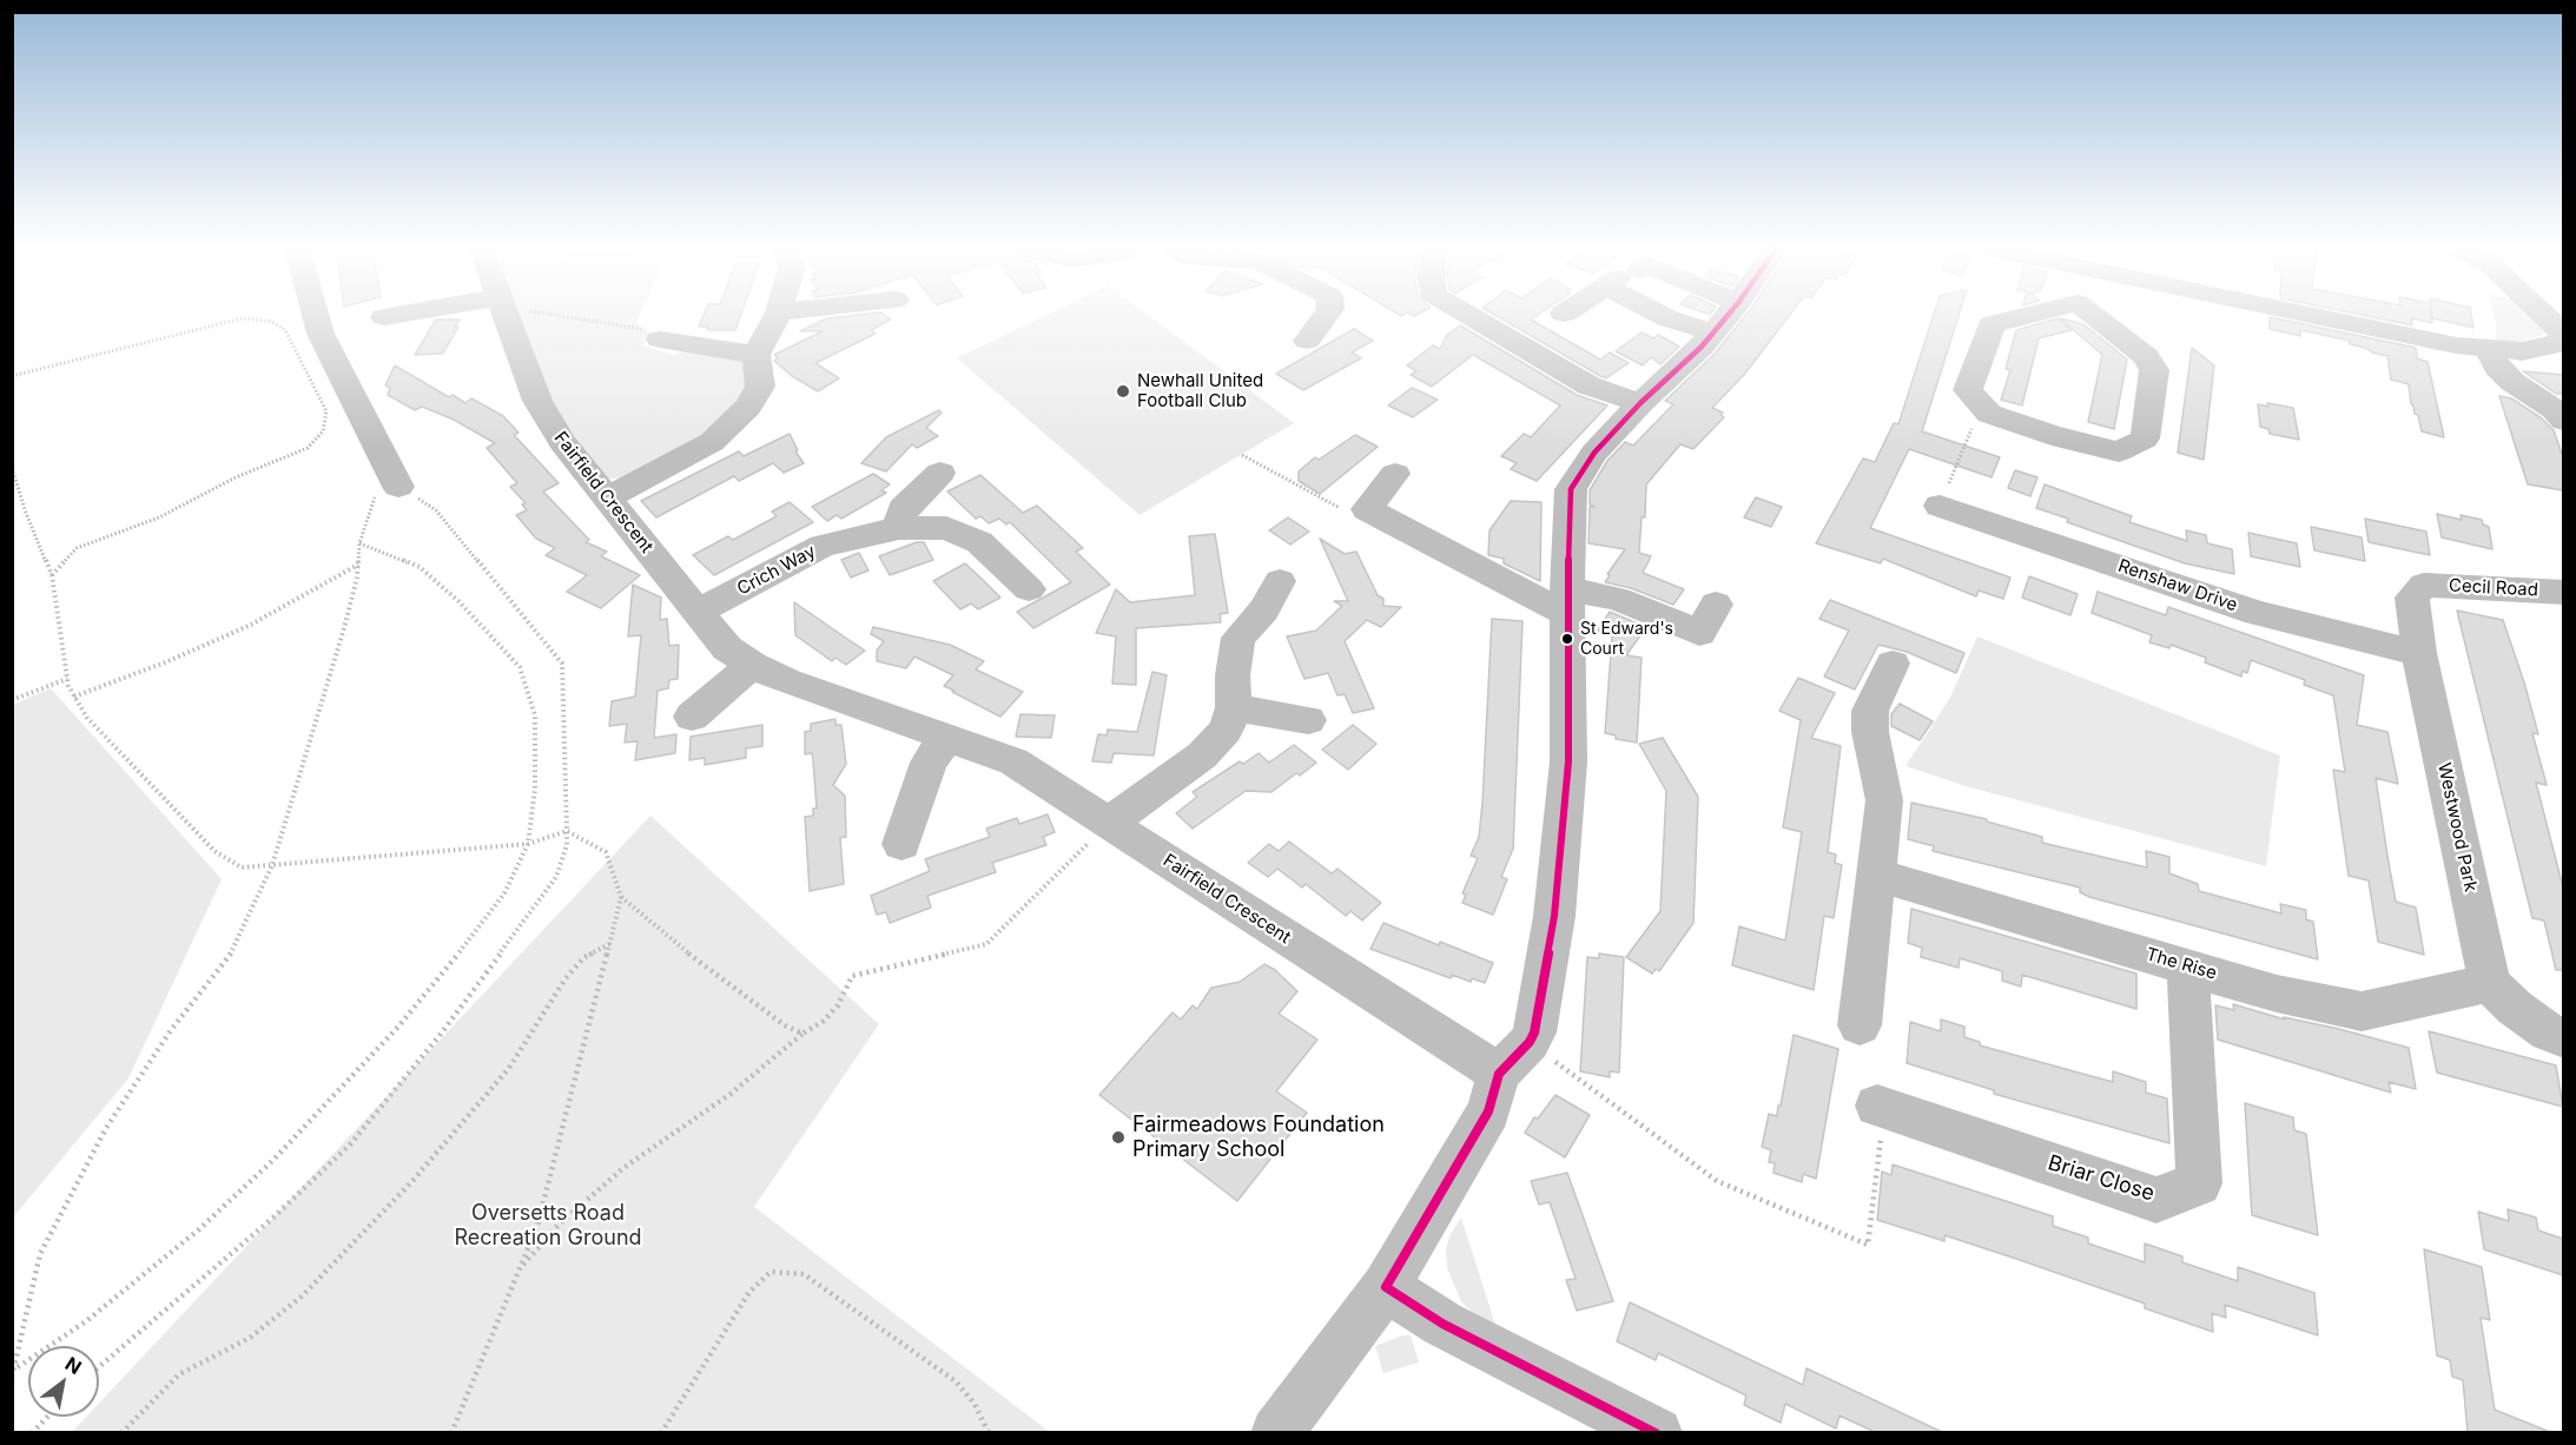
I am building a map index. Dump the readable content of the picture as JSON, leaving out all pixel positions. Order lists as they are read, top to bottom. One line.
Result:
{"streets":{"street":["Fairfield Crescent","Crich Way","Renshaw Drive","Cecil Road","Westwood Park","The Rise","Briar Close"]},"crossings":[["Fairfield Crescent","Crich Way"],["Renshaw Drive","Westwood Park"],["Cecil Road","Westwood Park"],["Westwood Park","The Rise"],["The Rise","Briar Close"]],"parks":["Oversetts Road Recreation Ground"],"places":["Newhall United Football Club","St Edward's Court","Fairmeadows Foundation Primary School"],"north":"top right"}
